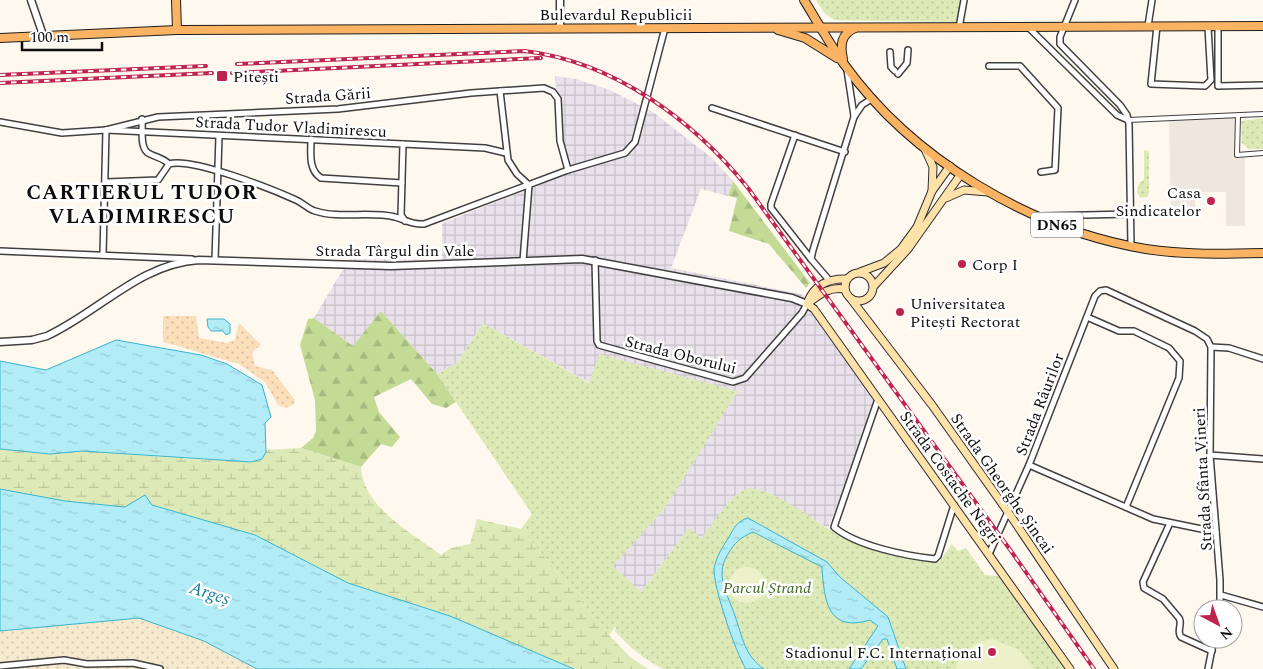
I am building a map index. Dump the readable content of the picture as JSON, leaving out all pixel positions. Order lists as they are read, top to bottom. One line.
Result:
{"streets":{"main road":["Bulevardul Republicii","DN65","Strada Costache Negri","Strada Gheorghe Șincai"],"street":["Strada Gării","Strada Tudor Vladimirescu","Strada Târgul din Vale","Strada Oborului","Strada Râurilor","Strada Sfânta Vineri"]},"crossings":[["Strada Gării","Strada Tudor Vladimirescu"],["Strada Târgul din Vale","Strada Oborului"],["Strada Târgul din Vale","Strada Costache Negri"],["Strada Oborului","Strada Costache Negri"],["Strada Râurilor","Strada Costache Negri"],["Strada Râurilor","Strada Sfânta Vineri"],["Strada Râurilor","Strada Gheorghe Șincai"]],"districts":["CARTIERUL TUDOR VLADIMIRESCU"],"water":["Argeș"],"parks":["Parcul Ștrand"],"places":{"transit":["Pitești"],"other":["Casa Sindicatelor","Corp I","Universitatea Pitești Rectorat","Stadionul F.C. Internațional"]},"scale_bar":"100 m","north":"bottom right"}
